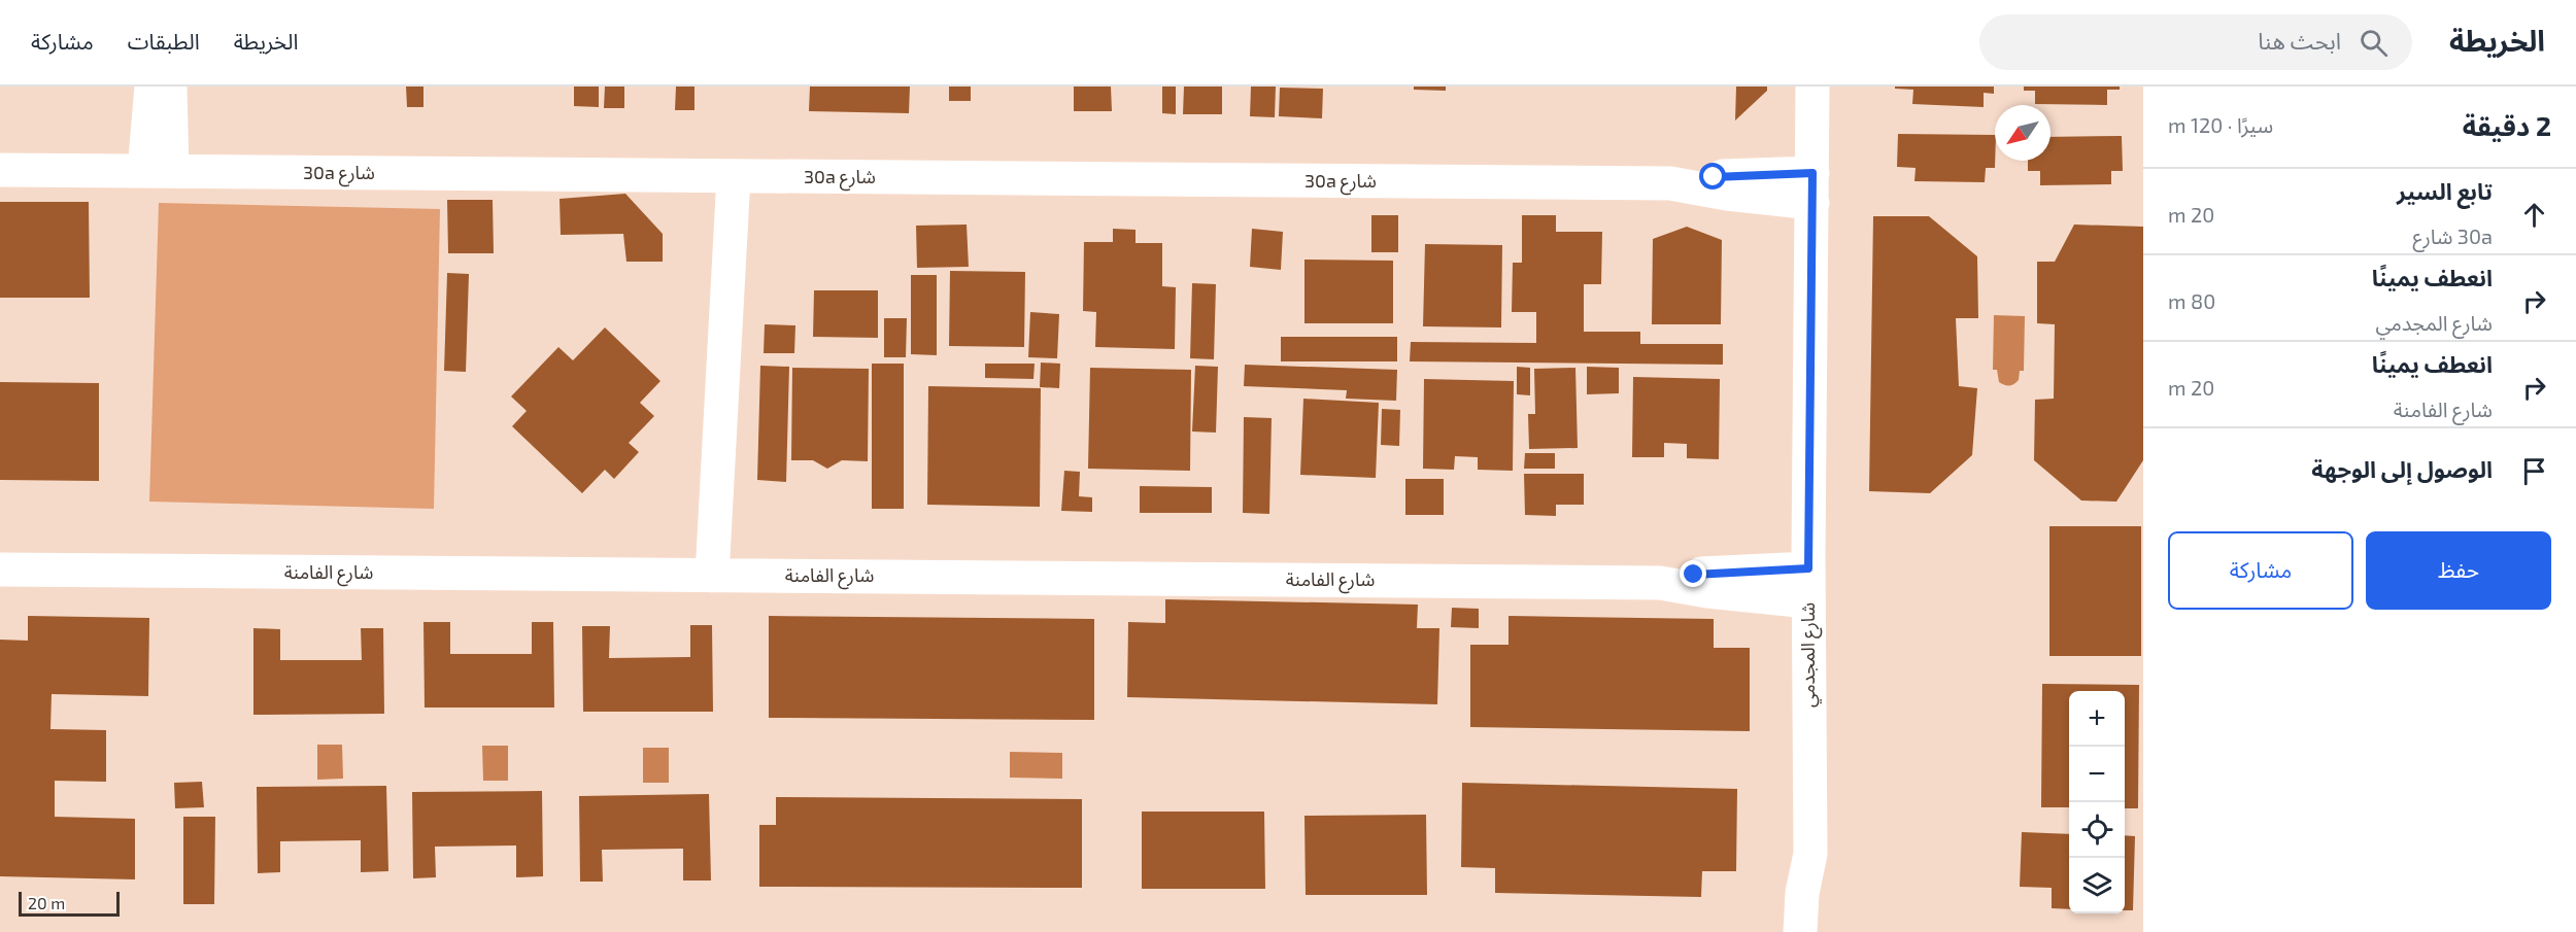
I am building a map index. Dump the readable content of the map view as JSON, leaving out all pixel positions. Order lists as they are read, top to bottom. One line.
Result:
{"streets":{"street":["30a شارع","شارع الفامنة","شارع المجدمي"]},"crossings":[["30a شارع","شارع المجدمي"],["شارع الفامنة","شارع المجدمي"]],"scale_bar":"20 m","north":"bottom left","page":{"header":"الخريطة","search":"ابحث هنا","nav":["الخريطة","الطبقات","مشاركة"],"heading":["2 دقيقة","سيرًا · 120 m"],"list":[["تابع السير","30a شارع","20 m"],["انعطف يمينًا","شارع المجدمي","80 m"],["انعطف يمينًا","شارع الفامنة","20 m"],"الوصول إلى الوجهة"],"buttons":["حفظ","مشاركة"],"map_buttons":["+","−"],"scale":"20 m"}}
